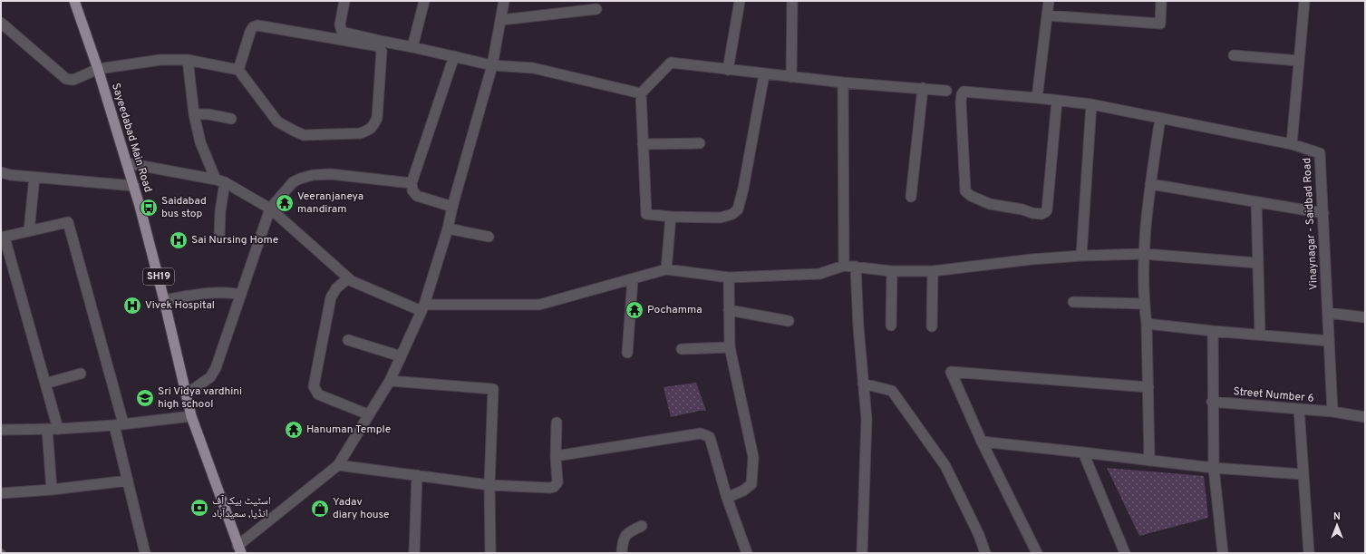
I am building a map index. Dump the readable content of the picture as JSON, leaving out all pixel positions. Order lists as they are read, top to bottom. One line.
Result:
{"streets":{"main road":["Sayeedabad Main Road","SH19"],"street":["Vinaynagar - Saidbad Road","Street Number 6"]},"crossings":[["Vinaynagar - Saidbad Road","Street Number 6"]],"places":{"temple":["Veeranjaneya mandiram","Pochamma","Hanuman Temple"],"bus stop":["Saidabad bus stop"],"hospital":["Sai Nursing Home","Vivek Hospital"],"school or university":["Sri Vidya vardhini high school"],"bank":["اسٹیٹ بیک آف انڈیا, سعیدآباد"],"shop":["Yadav diary house"]},"north":"top"}
